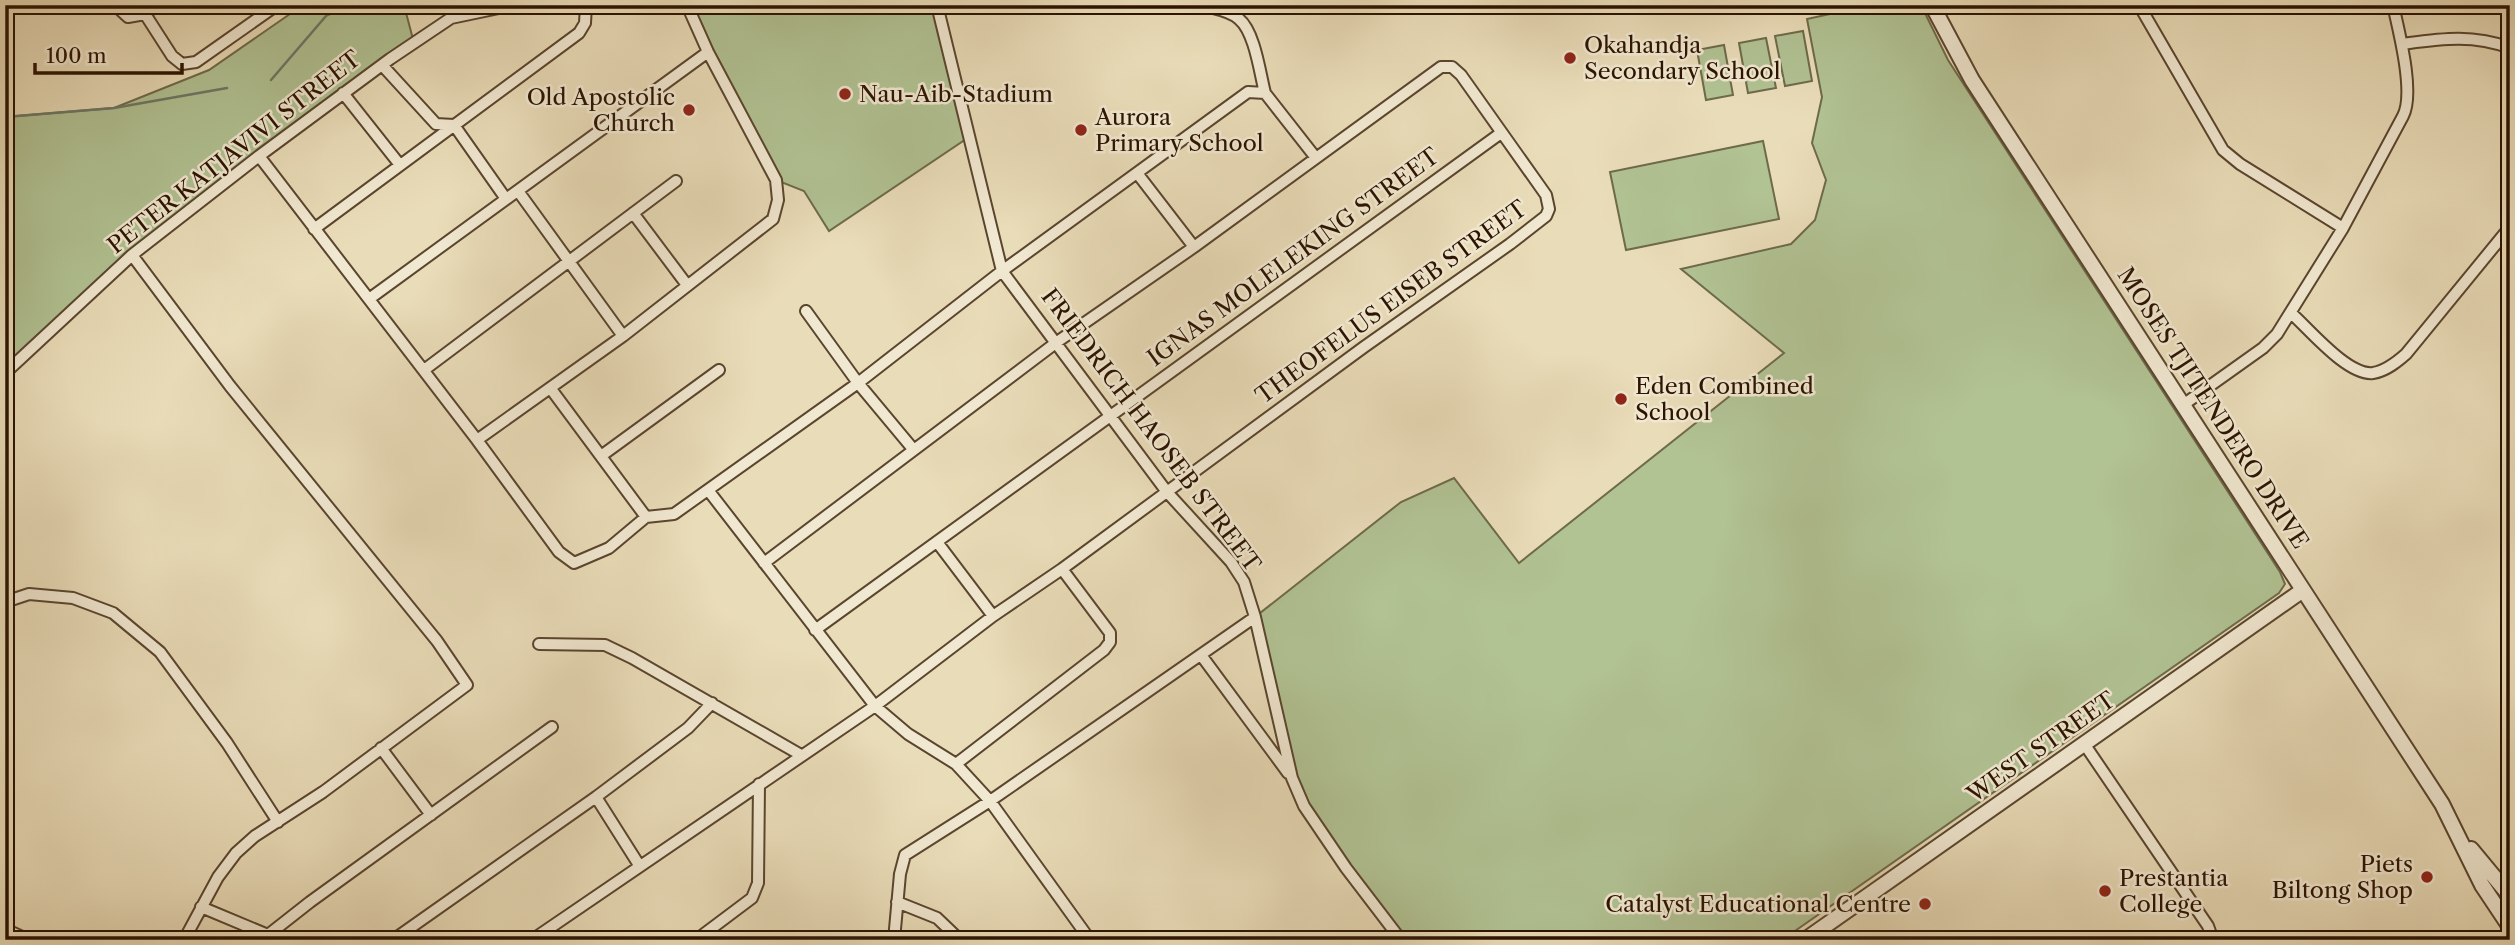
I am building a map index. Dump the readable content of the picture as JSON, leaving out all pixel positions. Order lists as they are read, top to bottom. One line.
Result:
{"streets":{"street":["PETER KATJAVIVI STREET","IGNAS MOLELEKING STREET","THEOFELUS EISEB STREET","MOSES TJITENDERO DRIVE","FRIEDRICH HAOSEB STREET","WEST STREET"]},"crossings":[["IGNAS MOLELEKING STREET","THEOFELUS EISEB STREET"],["IGNAS MOLELEKING STREET","FRIEDRICH HAOSEB STREET"],["THEOFELUS EISEB STREET","FRIEDRICH HAOSEB STREET"],["MOSES TJITENDERO DRIVE","WEST STREET"]],"places":["Okahandja Secondary School","Nau-Aib-Stadium","Old Apostolic Church","Aurora Primary School","Eden Combined School","Piets Biltong Shop","Prestantia College","Catalyst Educational Centre"],"scale_bar":"100 m"}
